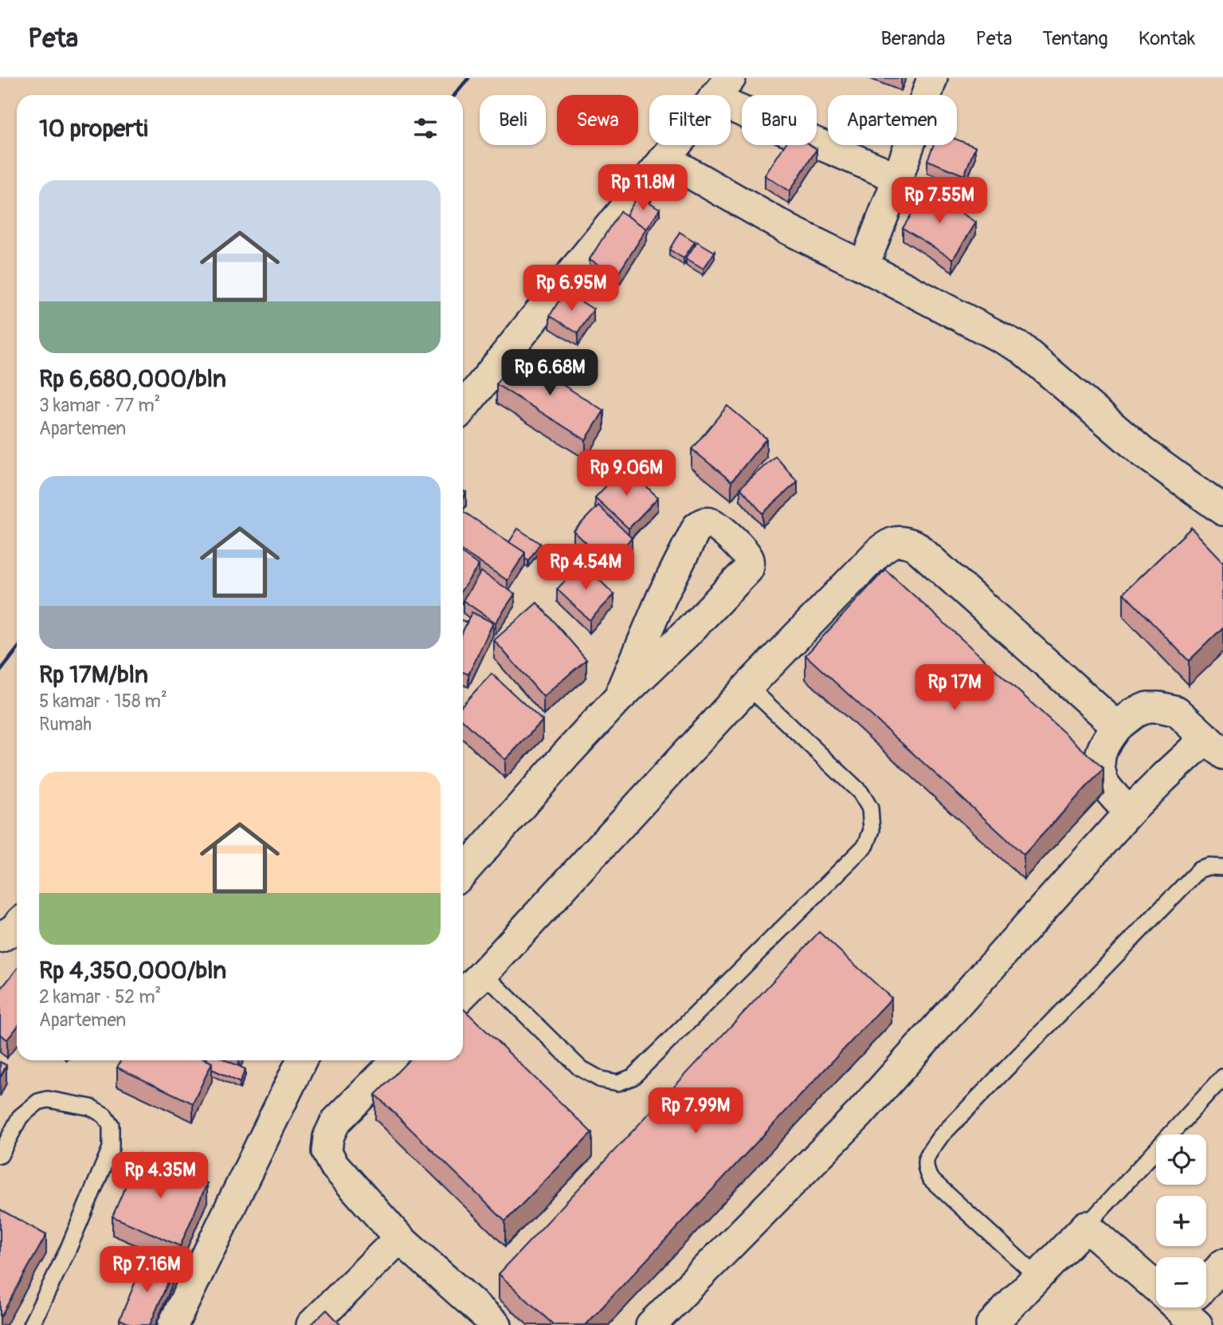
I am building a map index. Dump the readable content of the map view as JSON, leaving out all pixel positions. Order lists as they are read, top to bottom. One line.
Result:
{"page":{"header":"Peta","nav":["Beranda","Peta","Tentang","Kontak"],"chip":["Beli","Sewa","Filter","Baru","Apartemen"],"heading":"10 properti","list":[{"name":"Rp 6,680,000/bln","note":"3 kamar · 77 m² · Apartemen"},{"name":"Rp 17M/bln","note":"5 kamar · 158 m² · Rumah"},{"name":"Rp 4,350,000/bln","note":"2 kamar · 52 m² · Apartemen"}],"price":["Rp 11.8M","Rp 7.55M","Rp 6.95M","Rp 6.68M","Rp 9.06M","Rp 4.54M","Rp 17M","Rp 7.99M","Rp 4.35M","Rp 7.16M"],"map_buttons":["+","−"]}}
